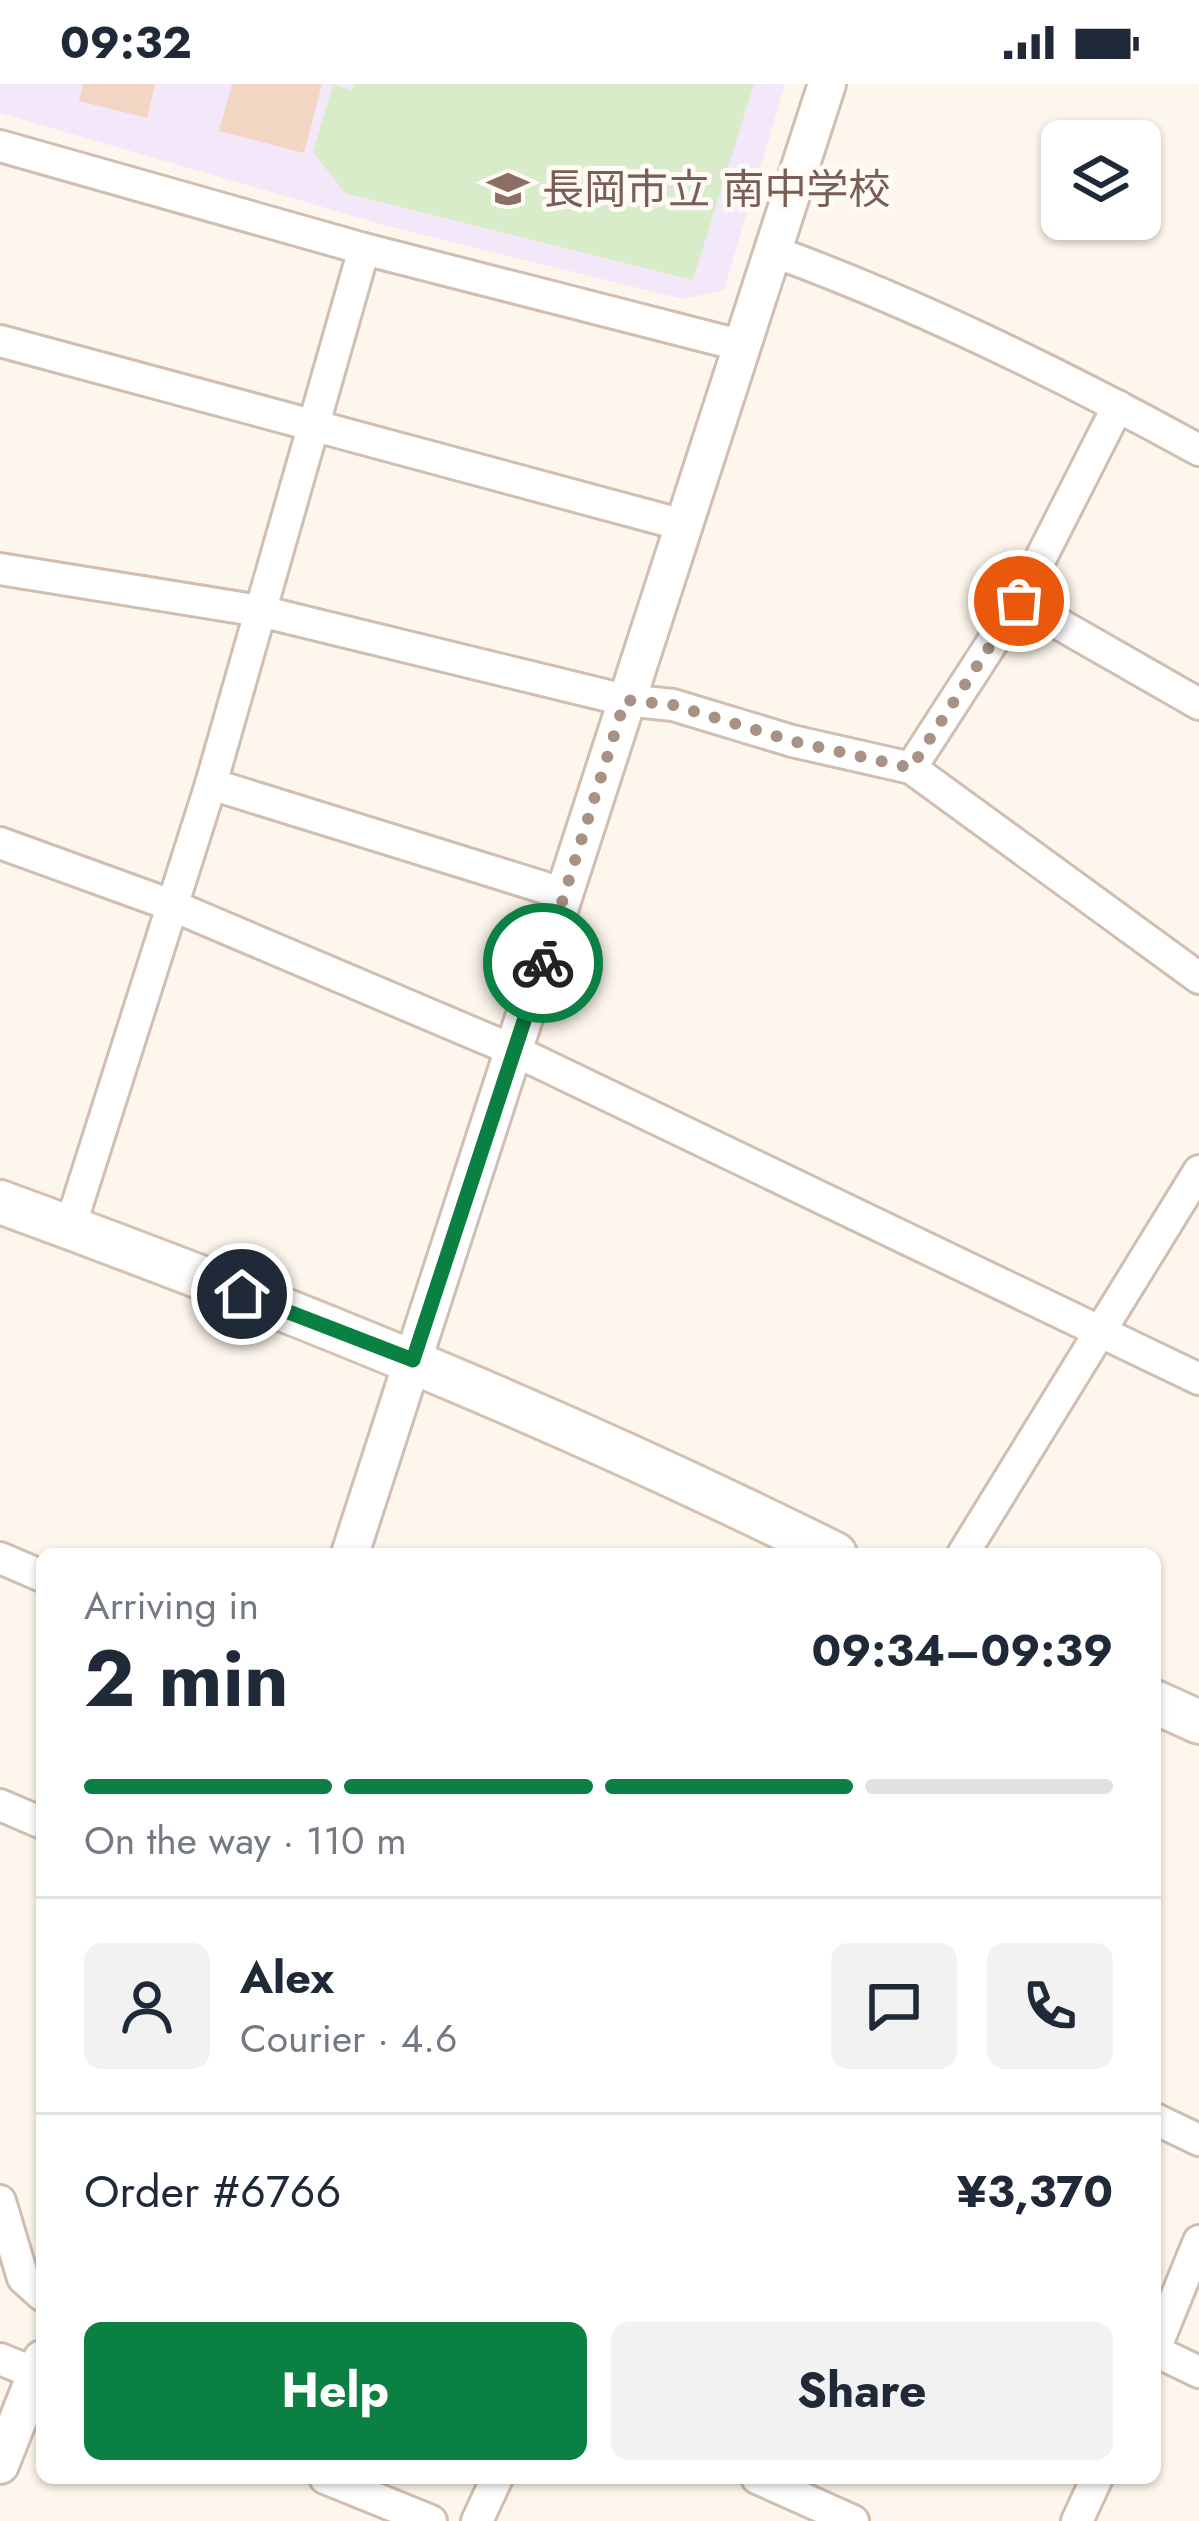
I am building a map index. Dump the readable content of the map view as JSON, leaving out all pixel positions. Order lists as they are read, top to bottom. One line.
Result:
{"places":{"school or university":["長岡市立 南中学校"]},"page":{"status":"09:32","heading":["2 min","Arriving in","09:34–09:39"],"panel":["Alex","Courier · 4.6","Order #6766","¥3,370"],"bar":"On the way · 110 m","buttons":["Help","Share"]}}
